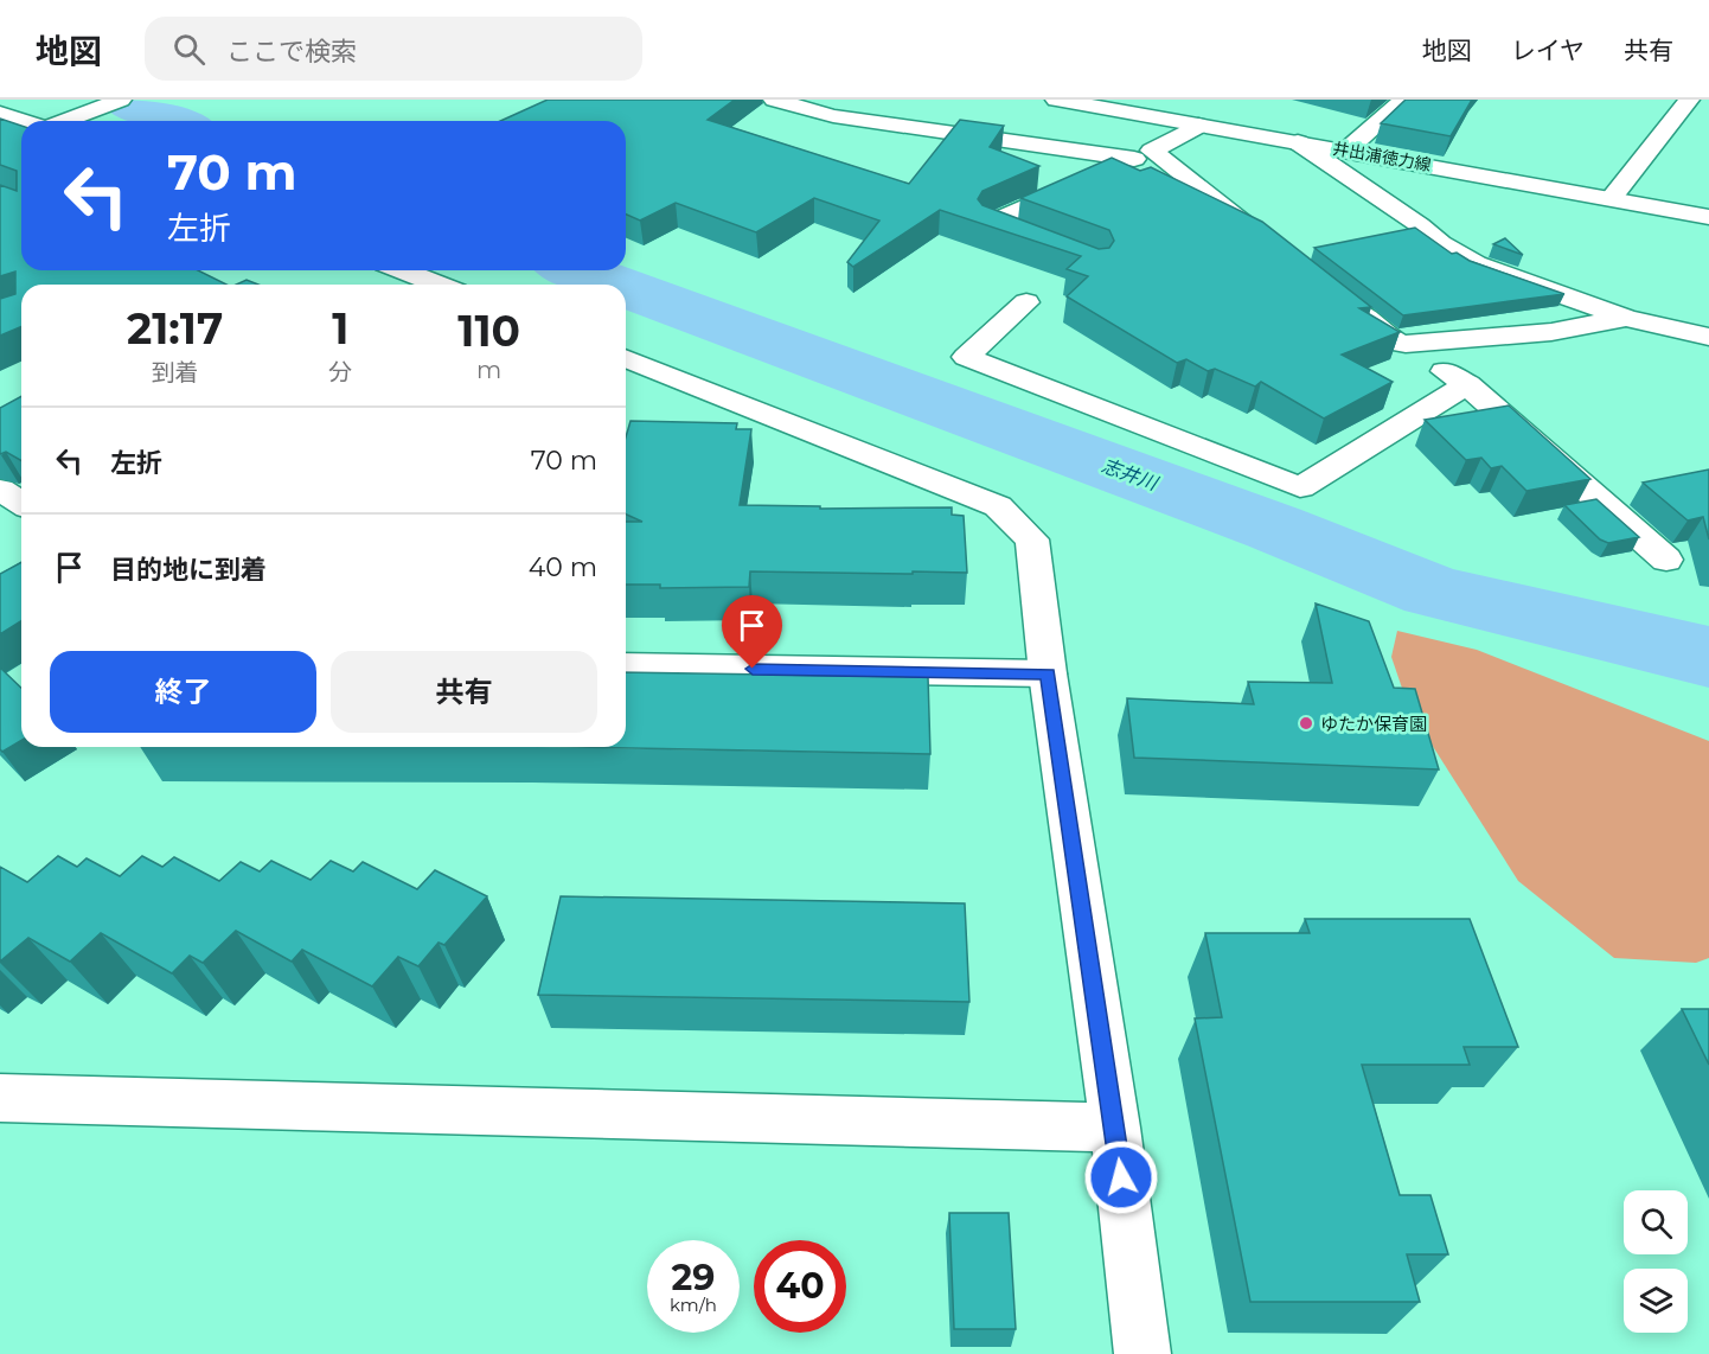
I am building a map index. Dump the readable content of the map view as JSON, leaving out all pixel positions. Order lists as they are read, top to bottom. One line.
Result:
{"streets":{"street":["井出浦徳力線"]},"water":["志井川"],"places":["ゆたか保育園"],"page":{"header":"地図","search":"ここで検索","nav":["地図","レイヤ","共有"],"turn":["70 m","左折"],"eta":["21:17","到着","1","分","110","m"],"list":[{"name":"左折","value":"70 m"},{"name":"目的地に到着","value":"40 m"}],"buttons":["終了","共有"],"speed":"29 km/h","limit":"40"}}
